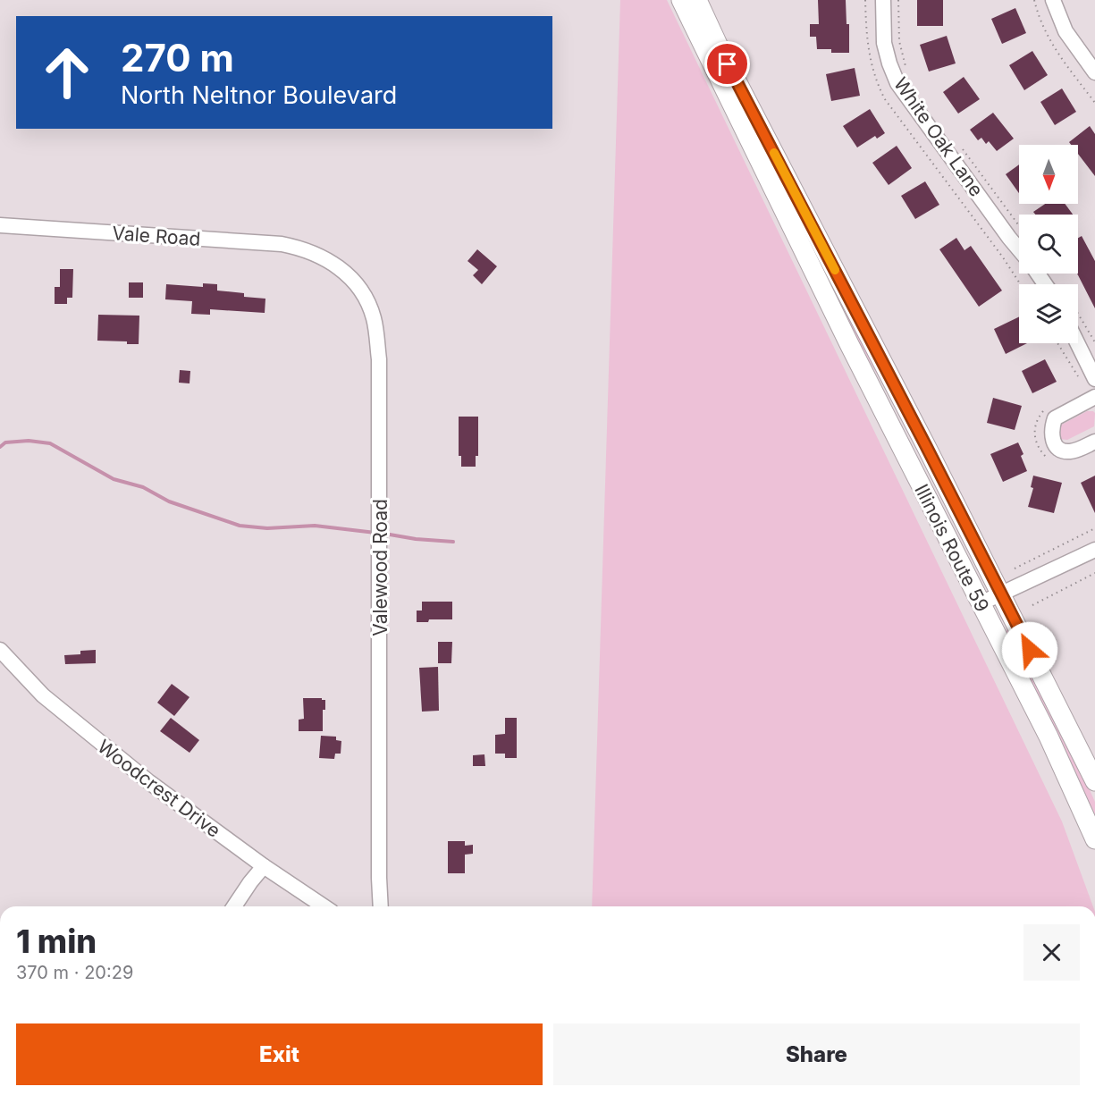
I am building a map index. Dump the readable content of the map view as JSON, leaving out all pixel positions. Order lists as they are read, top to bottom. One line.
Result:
{"streets":{"main road":["Illinois Route 59"],"street":["White Oak Lane","Vale Road","Valewood Road","Woodcrest Drive"]},"crossings":[["Vale Road","Valewood Road"]],"north":"bottom","page":{"turn":["270 m","North Neltnor Boulevard"],"heading":["1 min","370 m · 20:29"],"buttons":["Exit","Share"]}}
